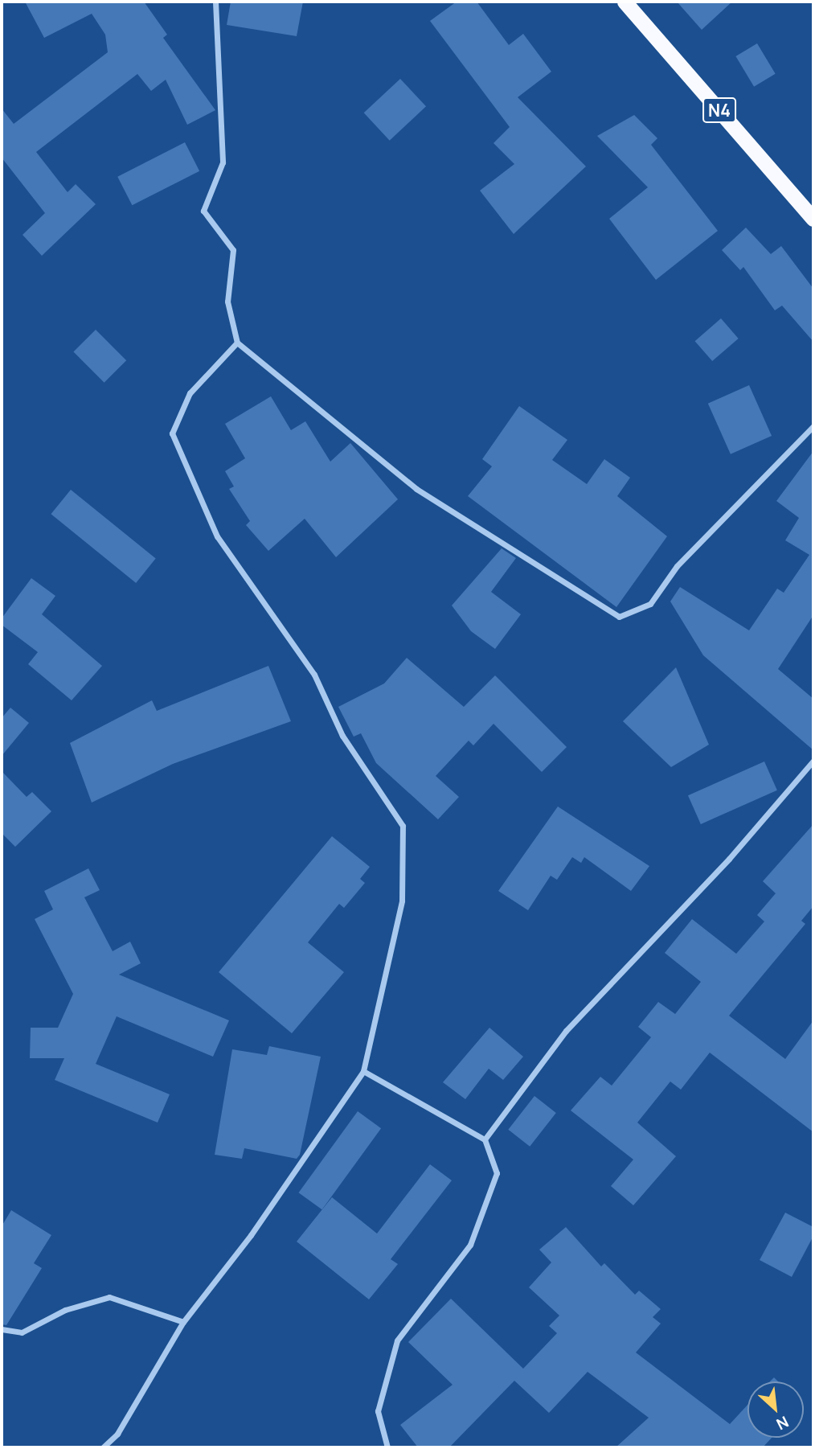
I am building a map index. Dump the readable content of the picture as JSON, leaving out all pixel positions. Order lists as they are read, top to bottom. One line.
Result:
{"streets":{"highway":["N4"]},"north":"bottom right"}
